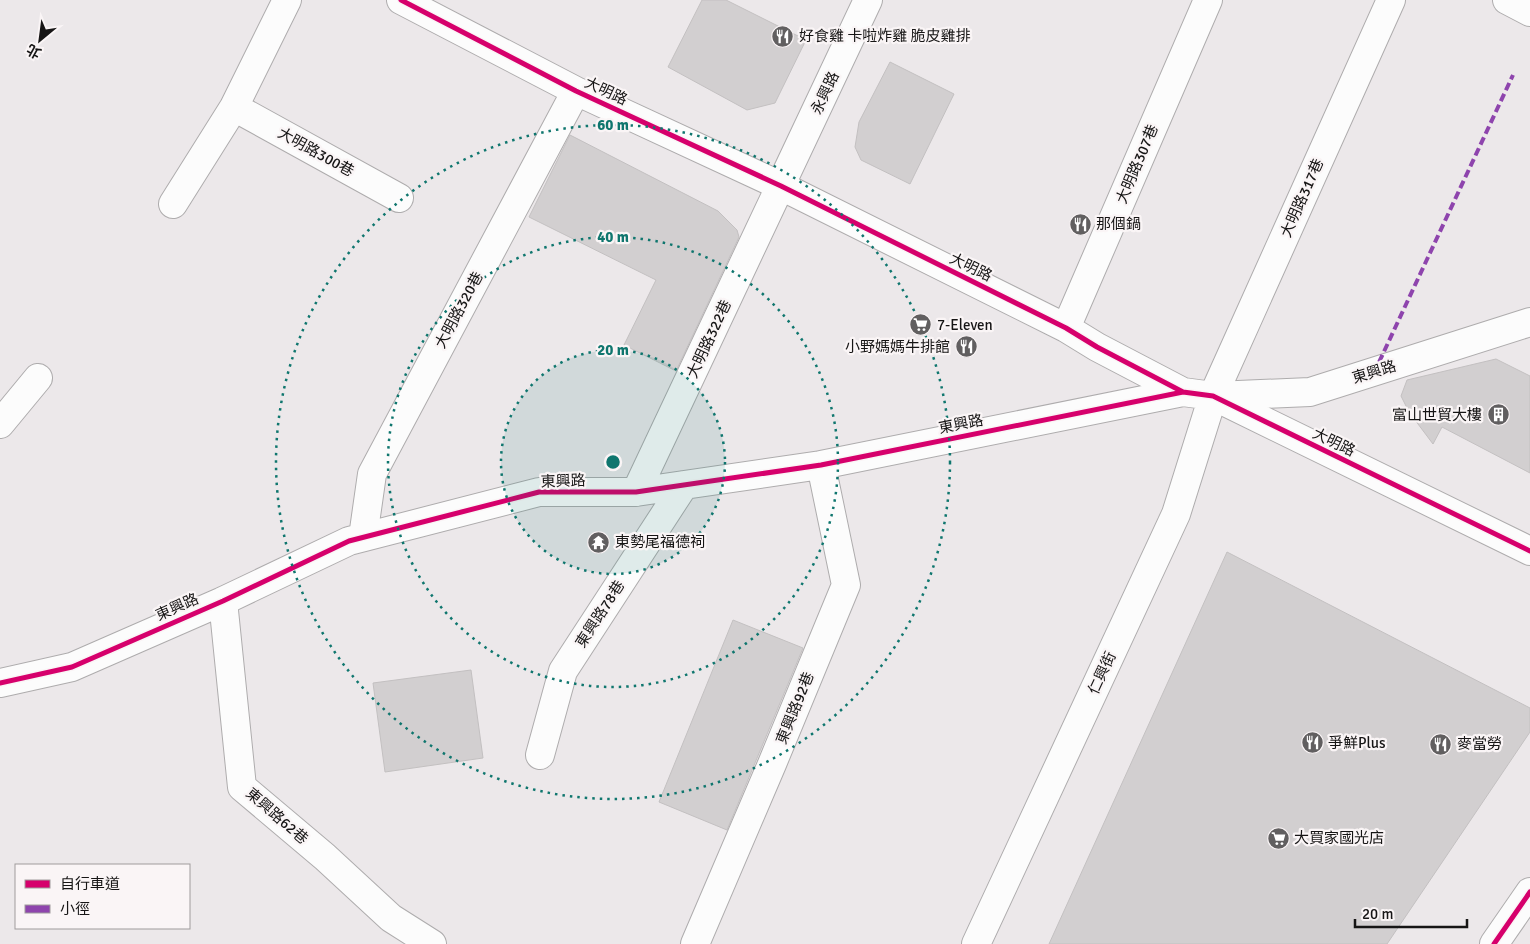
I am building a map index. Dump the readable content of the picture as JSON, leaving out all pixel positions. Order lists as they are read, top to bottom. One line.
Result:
{"streets":{"street":["大明路","永興路","大明路300巷","大明路307巷","大明路317巷","大明路320巷","大明路322巷","東興路","東興路78巷","仁興街","東興路92巷","東興路62巷"]},"crossings":[["大明路","永興路"],["大明路","大明路307巷"],["大明路","大明路317巷"],["大明路","大明路320巷"],["大明路","大明路322巷"],["大明路","東興路"],["大明路","仁興街"],["永興路","大明路322巷"],["大明路317巷","東興路"],["大明路317巷","仁興街"],["大明路320巷","東興路"],["大明路322巷","東興路"],["東興路","東興路78巷"],["東興路","仁興街"],["東興路","東興路92巷"],["東興路","東興路62巷"]],"places":{"restaurant":["好食雞 卡啦炸雞 脆皮雞排","那個鍋","小野媽媽牛排館","爭鮮Plus","麥當勞"],"supermarket":["7-Eleven","大買家國光店"],"building":["富山世貿大樓"],"temple":["東勢尾福德祠"]},"legend":["自行車道","小徑"],"scale_bar":"20 m","north":"bottom left","rings":["60 m","40 m","20 m"]}
